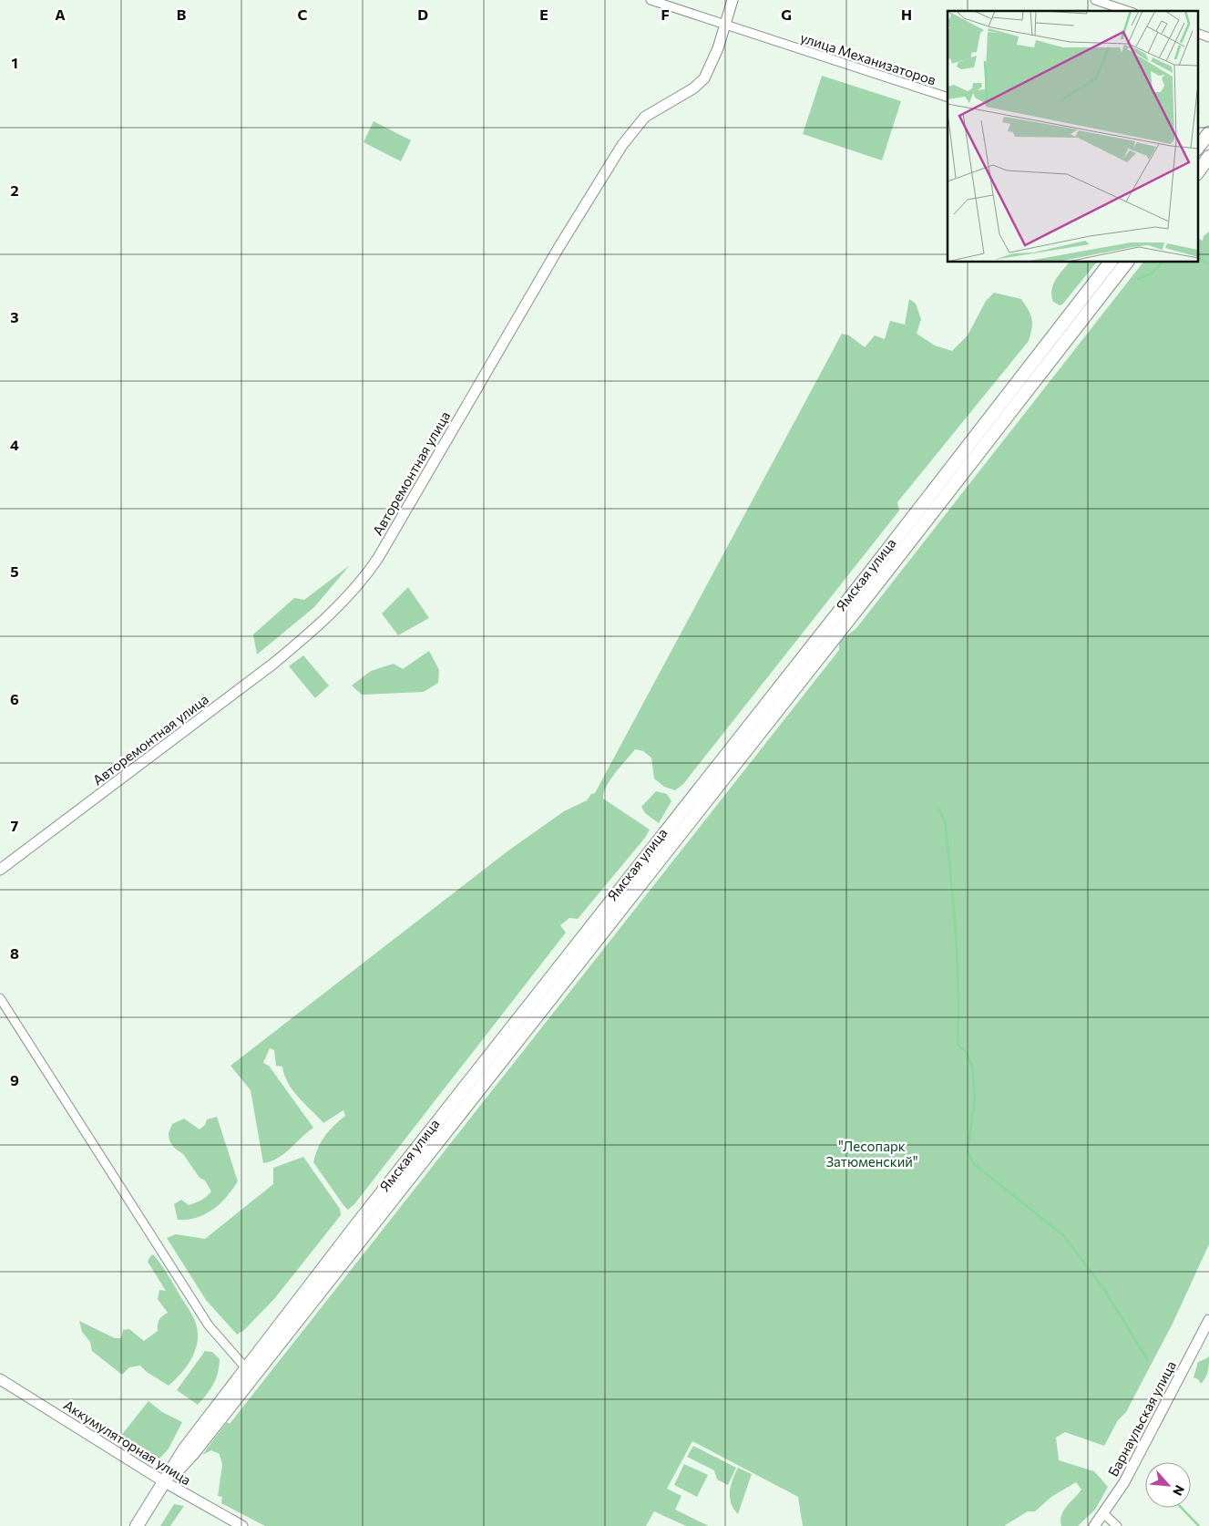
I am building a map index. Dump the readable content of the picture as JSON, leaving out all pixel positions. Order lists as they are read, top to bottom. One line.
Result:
{"streets":{"main road":["Ямская улица"],"street":["улица Механизаторов","Авторемонтная улица","Барнаульская улица","Аккумуляторная улица"]},"crossings":[["улица Механизаторов","Авторемонтная улица"],["Ямская улица","Аккумуляторная улица"]],"parks":["\"Лесопарк Затюменский\""],"north":"bottom right","grid":{"columns":["A","B","C","D","E","F","G","H"],"rows":["1","2","3","4","5","6","7","8","9"]}}
